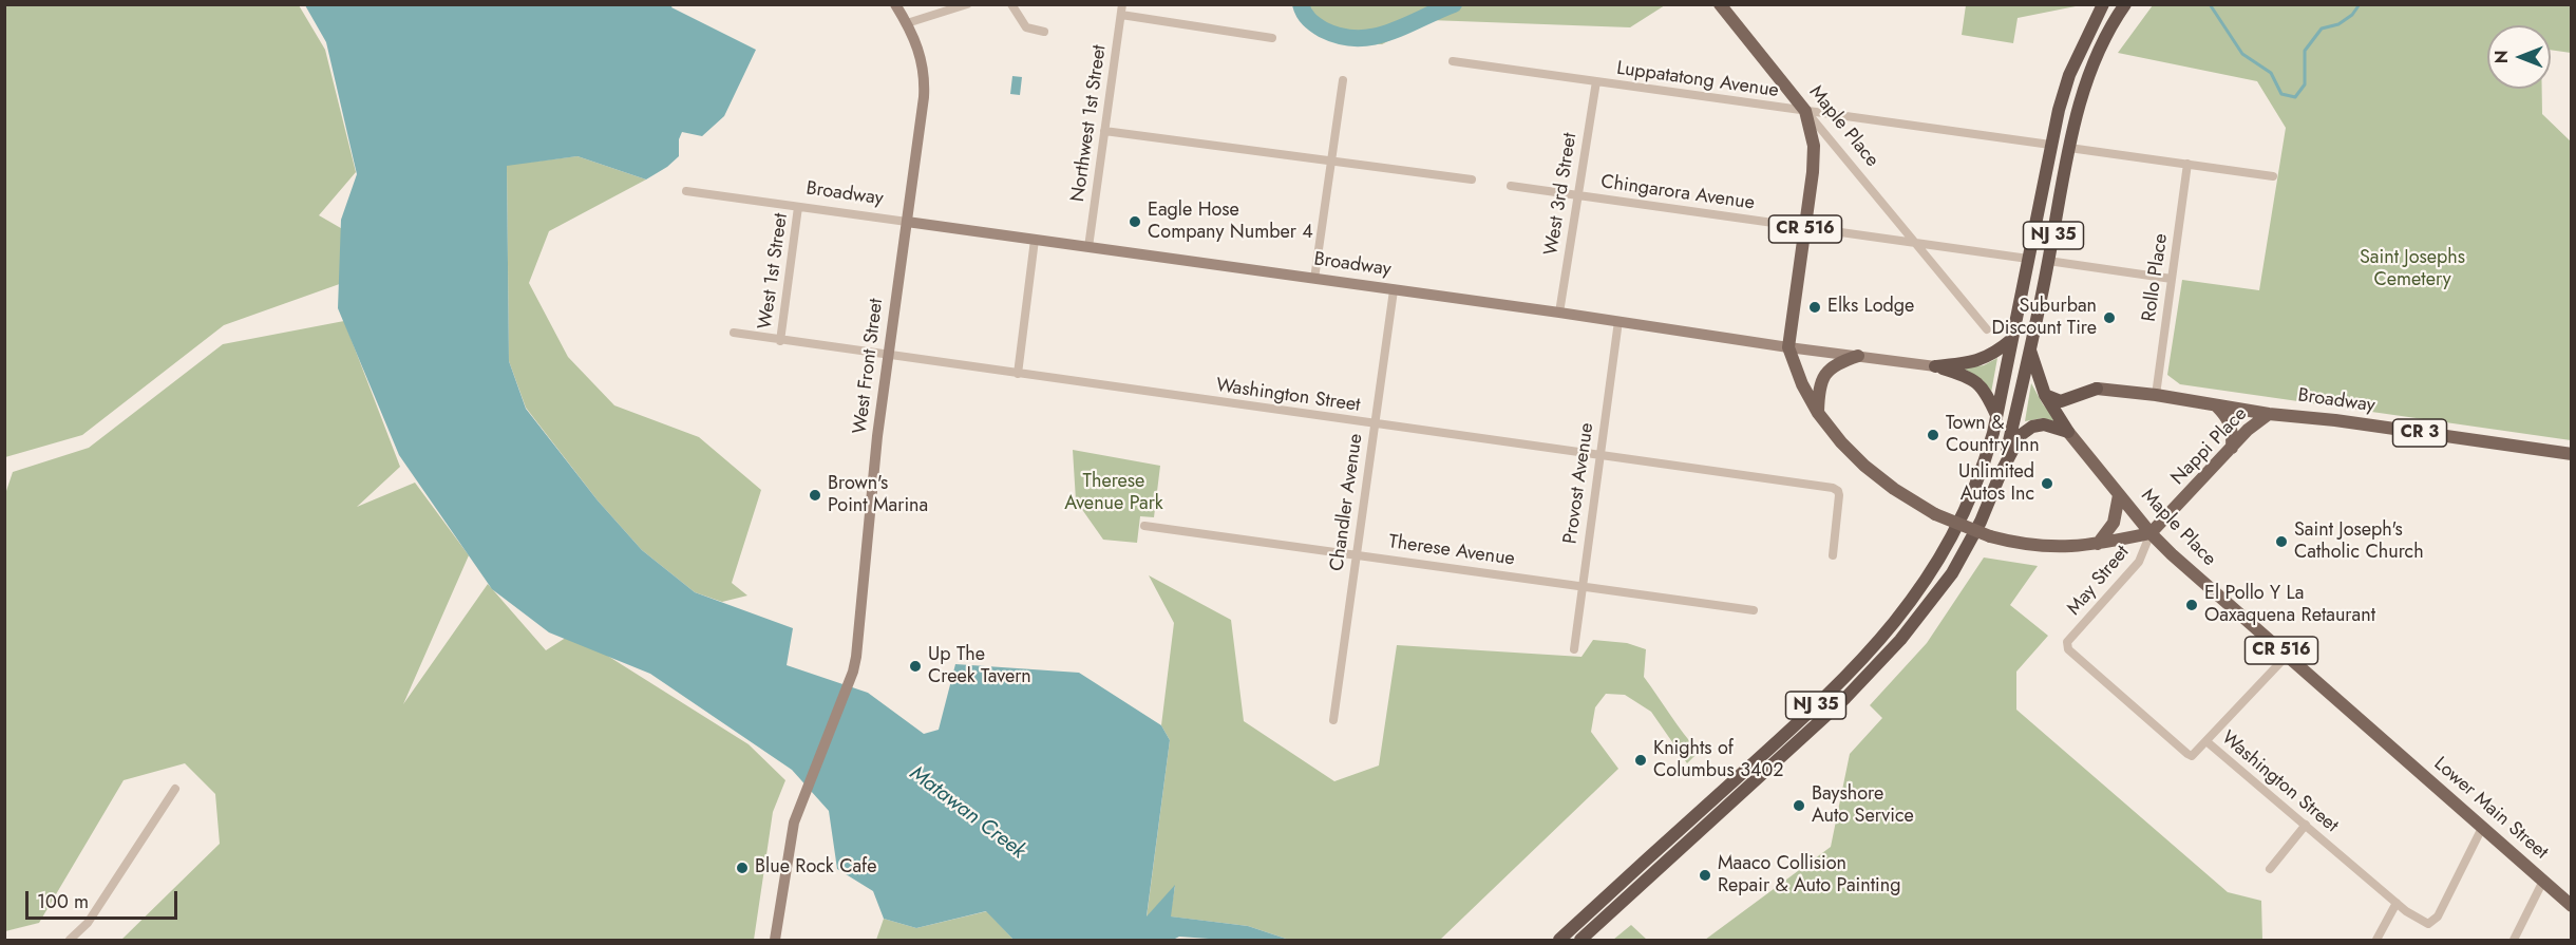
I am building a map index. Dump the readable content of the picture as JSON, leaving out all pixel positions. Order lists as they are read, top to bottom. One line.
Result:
{"streets":{"highway":["NJ 35"],"main road":["Maple Place","Broadway","CR 516","West Front Street","CR 3","Nappi Place","Lower Main Street"],"street":["Luppatatong Avenue","Northwest 1st Street","Chingarora Avenue","West 3rd Street","West 1st Street","Rollo Place","Washington Street","Provost Avenue","Chandler Avenue","Therese Avenue","May Street"]},"crossings":[["Luppatatong Avenue","Maple Place"],["Luppatatong Avenue","West 3rd Street"],["Luppatatong Avenue","CR 516"],["Luppatatong Avenue","NJ 35"],["Northwest 1st Street","Broadway"],["Maple Place","Chingarora Avenue"],["Maple Place","CR 516"],["Maple Place","Nappi Place"],["Maple Place","May Street"],["Maple Place","Lower Main Street"],["Chingarora Avenue","West 3rd Street"],["Chingarora Avenue","CR 516"],["Chingarora Avenue","NJ 35"],["Broadway","West 3rd Street"],["Broadway","CR 516"],["Broadway","West 1st Street"],["Broadway","Rollo Place"],["Broadway","West Front Street"],["Broadway","Nappi Place"],["Broadway","Provost Avenue"],["Broadway","Chandler Avenue"],["CR 516","Nappi Place"],["CR 516","May Street"],["West 1st Street","Washington Street"],["West Front Street","Washington Street"],["Washington Street","Provost Avenue"],["Washington Street","Chandler Avenue"],["Washington Street","May Street"],["Washington Street","Lower Main Street"],["Nappi Place","May Street"],["Provost Avenue","Therese Avenue"],["Chandler Avenue","Therese Avenue"]],"water":["Matawan Creek"],"parks":["Saint Josephs Cemetery","Therese Avenue Park"],"places":["Eagle Hose Company Number 4","Elks Lodge","Suburban Discount Tire","Town & Country Inn","Unlimited Autos Inc","Brown's Point Marina","Saint Joseph's Catholic Church","El Pollo Y La Oaxaquena Retaurant","Up The Creek Tavern","Knights of Columbus 3402","Bayshore Auto Service","Blue Rock Cafe","Maaco Collision Repair & Auto Painting"],"scale_bar":"100 m","north":"left"}
